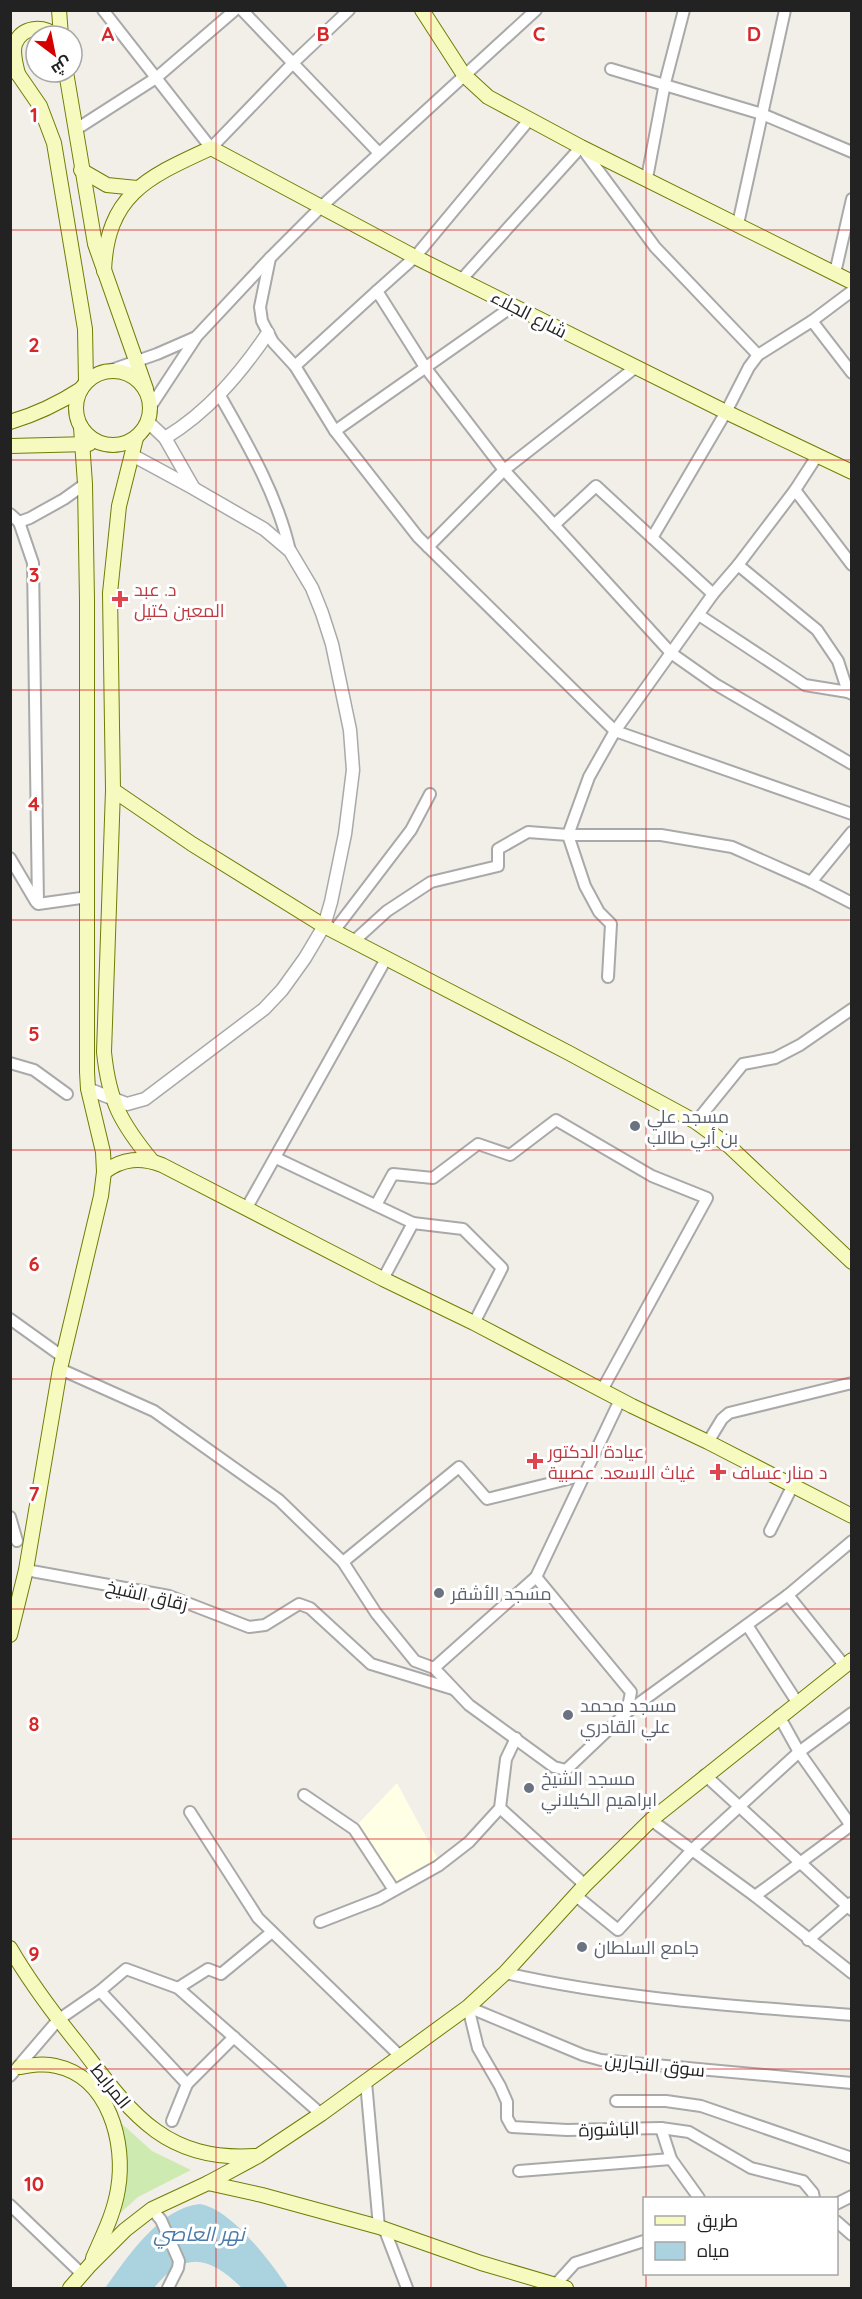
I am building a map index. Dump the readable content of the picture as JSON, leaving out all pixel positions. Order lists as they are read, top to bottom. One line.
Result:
{"streets":{"main road":["شارع الجلاء","المرابط"],"street":["زقاق الشيخ","سوق النجارين","الباشورة"]},"crossings":[["سوق النجارين","الباشورة"]],"water":["نهر العاصي"],"places":{"health":["د. عبد المعين كتيل","عيادة الدكتور غياث الاسعد. عصبية","د منار عساف"],"other":["مسجد علي بن أبي طالب","مسجد الأشقر","مسجد محمد علي القادري","مسجد الشيخ ابراهيم الكيلاني","جامع السلطان"]},"legend":["طريق","مياه"],"north":"bottom right","grid":{"columns":["A","B","C","D"],"rows":["1","2","3","4","5","6","7","8","9","10"]}}
